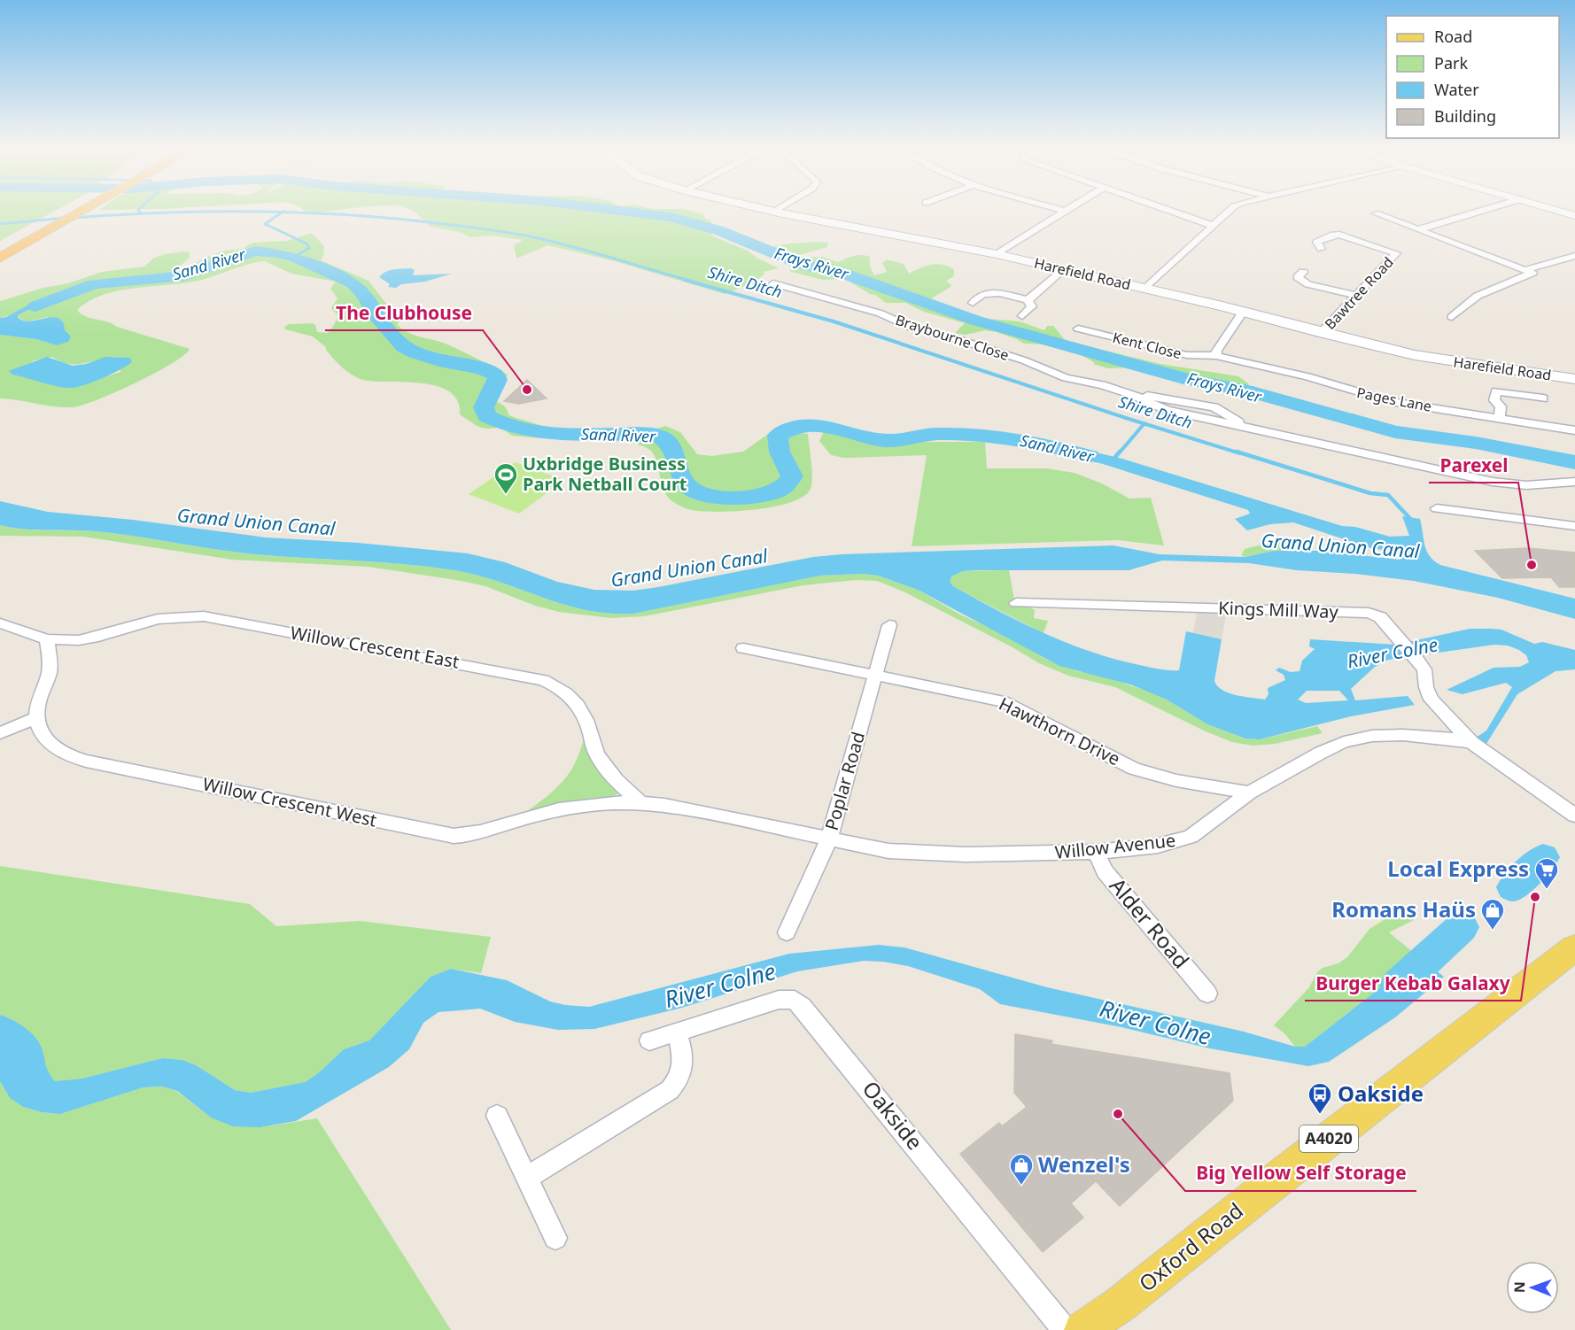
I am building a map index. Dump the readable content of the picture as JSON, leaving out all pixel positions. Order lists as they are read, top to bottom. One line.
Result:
{"streets":{"main road":["Harefield Road","A4020","Oxford Road"],"street":["Bawtree Road","Braybourne Close","Kent Close","Pages Lane","Kings Mill Way","Willow Crescent East","Hawthorn Drive","Poplar Road","Willow Crescent West","Willow Avenue","Alder Road","Oakside"]},"crossings":[["Harefield Road","Bawtree Road"],["Kent Close","Pages Lane"],["Kings Mill Way","Willow Avenue"],["Willow Crescent East","Willow Crescent West"],["Willow Crescent East","Willow Avenue"],["Hawthorn Drive","Poplar Road"],["Hawthorn Drive","Willow Avenue"],["Poplar Road","Willow Avenue"],["Willow Crescent West","Willow Avenue"],["Willow Avenue","Alder Road"]],"water":["Frays River","Sand River","Shire Ditch","Grand Union Canal","River Colne"],"places":{"other":["The Clubhouse","Parexel","Burger Kebab Galaxy","Big Yellow Self Storage"],"sports":["Uxbridge Business Park Netball Court"],"supermarket":["Local Express"],"shop":["Romans Haüs","Wenzel's"],"bus stop":["Oakside"]},"legend":["Road","Park","Water","Building"],"north":"left"}
